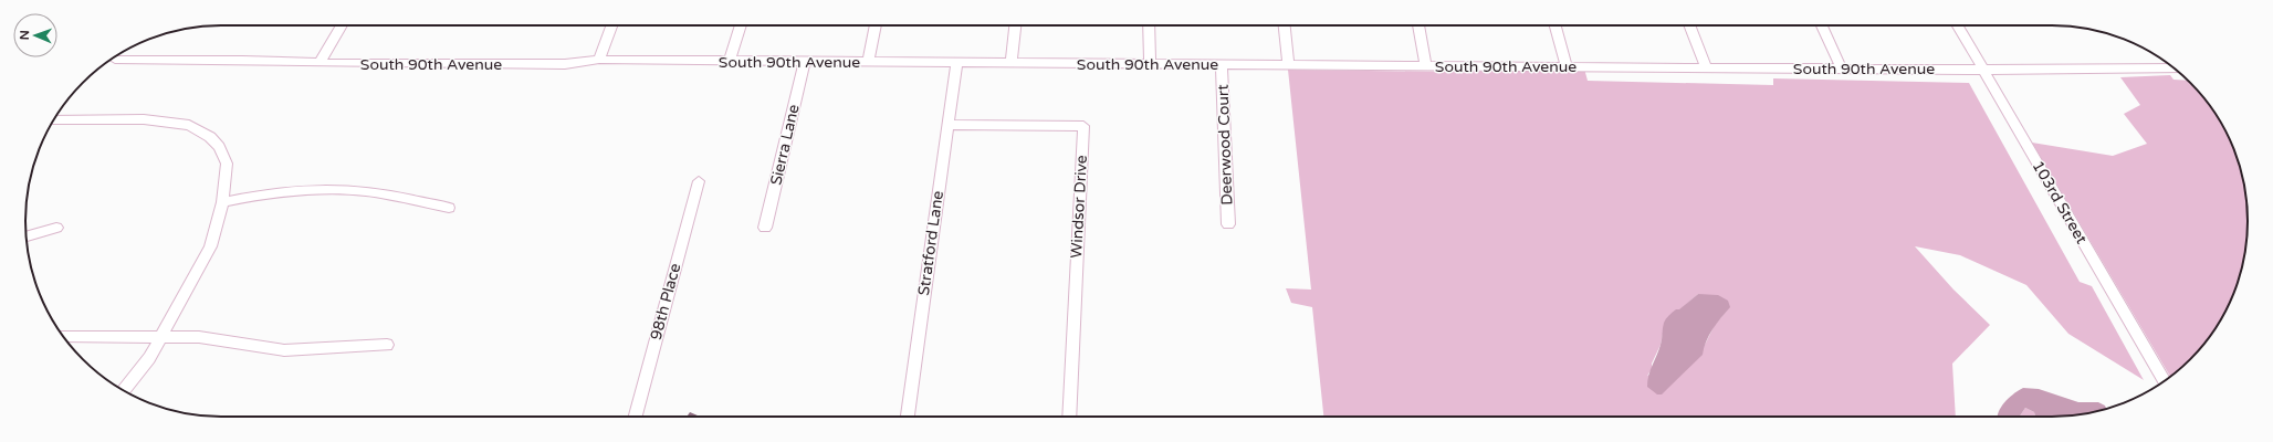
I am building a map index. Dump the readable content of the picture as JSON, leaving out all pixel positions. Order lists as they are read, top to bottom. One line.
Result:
{"streets":{"street":["South 90th Avenue","Sierra Lane","Deerwood Court","103rd Street","Windsor Drive","Stratford Lane","98th Place"]},"crossings":[["South 90th Avenue","Sierra Lane"],["South 90th Avenue","Deerwood Court"],["South 90th Avenue","103rd Street"],["South 90th Avenue","Stratford Lane"],["Windsor Drive","Stratford Lane"]],"north":"left"}
